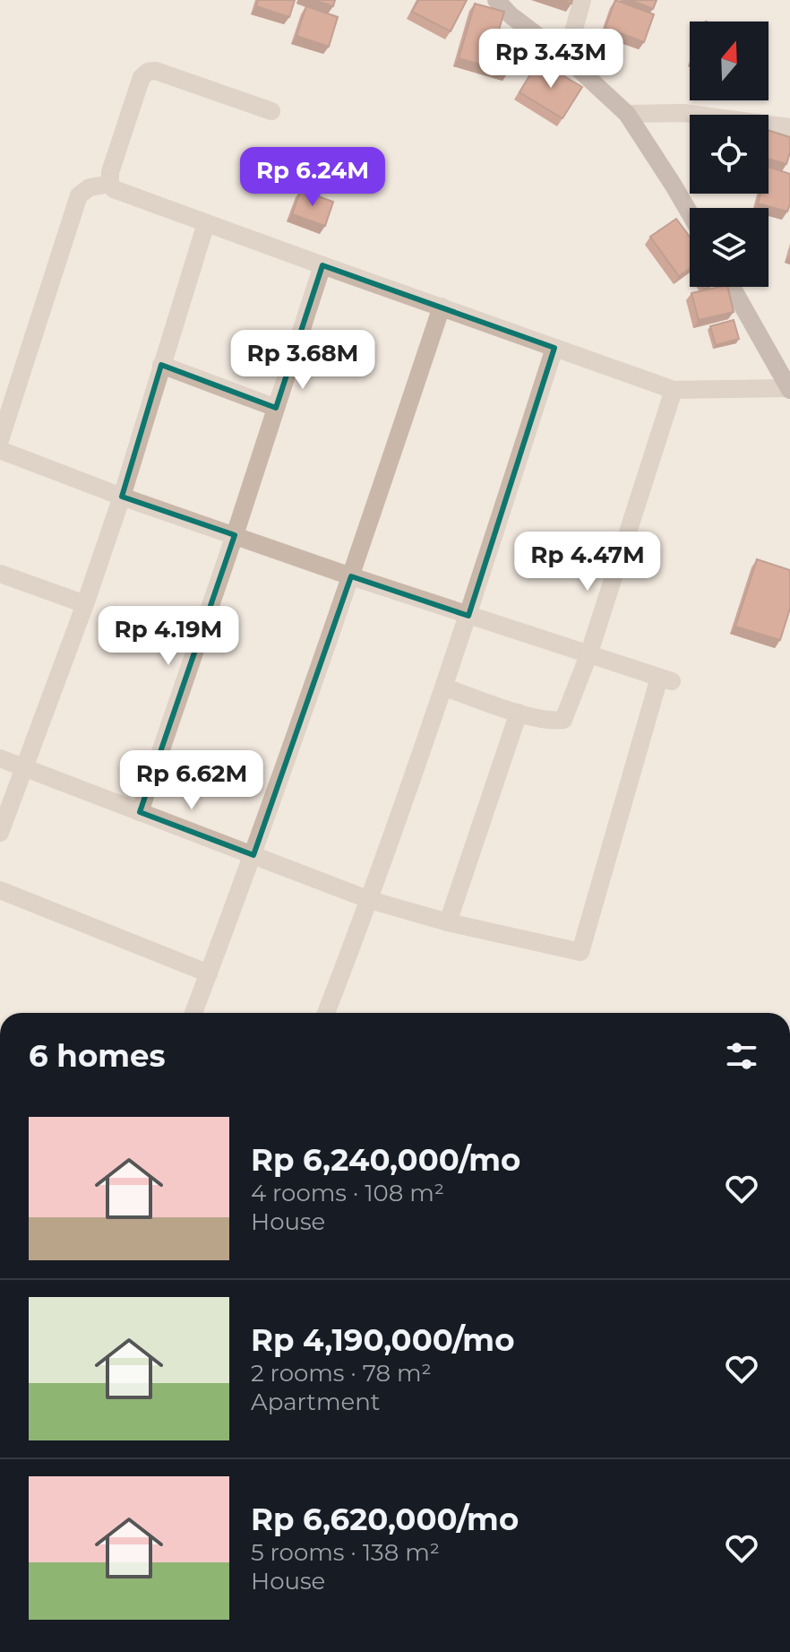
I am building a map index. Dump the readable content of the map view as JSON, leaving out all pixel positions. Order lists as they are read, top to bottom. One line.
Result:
{"north":"top","page":{"price":["Rp 3.43M","Rp 6.24M","Rp 3.68M","Rp 4.47M","Rp 4.19M","Rp 6.62M"],"heading":"6 homes","list":[{"name":"Rp 6,240,000/mo","note":"4 rooms · 108 m² · House"},{"name":"Rp 4,190,000/mo","note":"2 rooms · 78 m² · Apartment"},{"name":"Rp 6,620,000/mo","note":"5 rooms · 138 m² · House"}]}}
